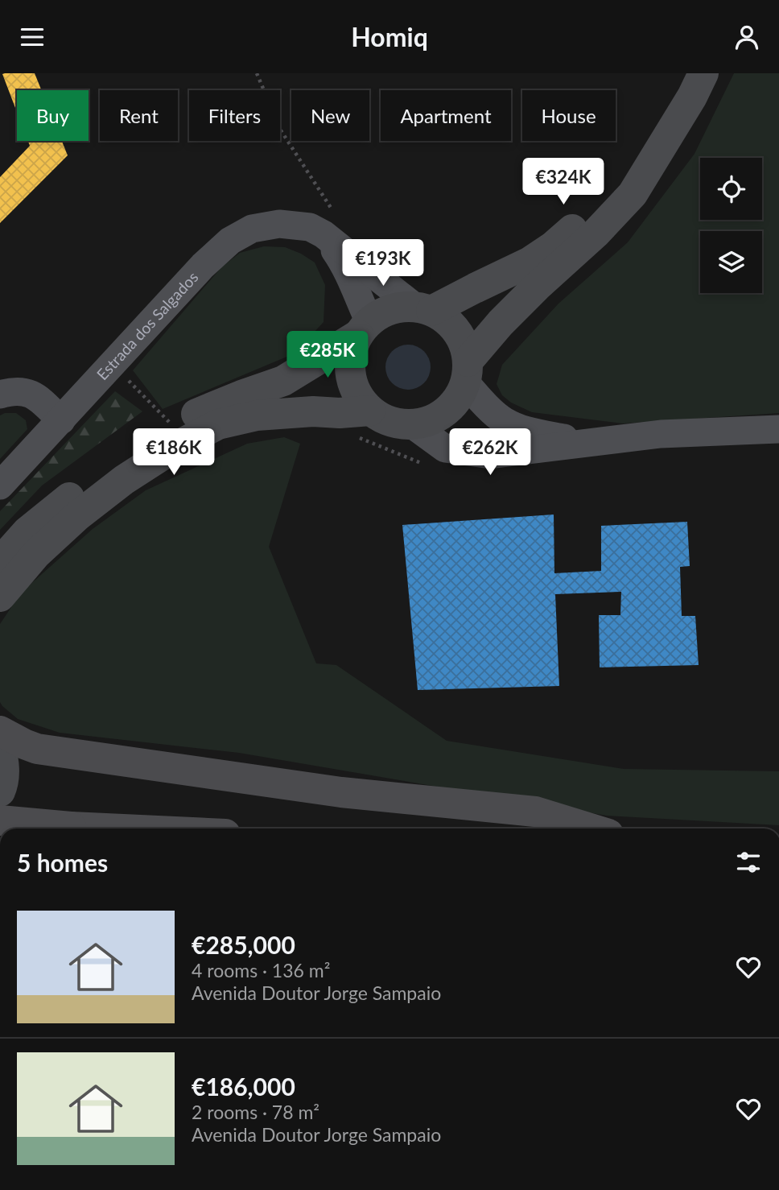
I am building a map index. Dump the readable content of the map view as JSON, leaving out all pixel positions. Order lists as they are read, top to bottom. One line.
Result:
{"streets":{"street":["Estrada dos Salgados"]},"page":{"header":"Homiq","chip":["Buy","Rent","Filters","New","Apartment","House"],"price":["€324K","€193K","€285K","€186K","€262K"],"heading":"5 homes","list":[{"name":"€285,000","note":"4 rooms · 136 m² · Avenida Doutor Jorge Sampaio"},{"name":"€186,000","note":"2 rooms · 78 m² · Avenida Doutor Jorge Sampaio"}]}}
